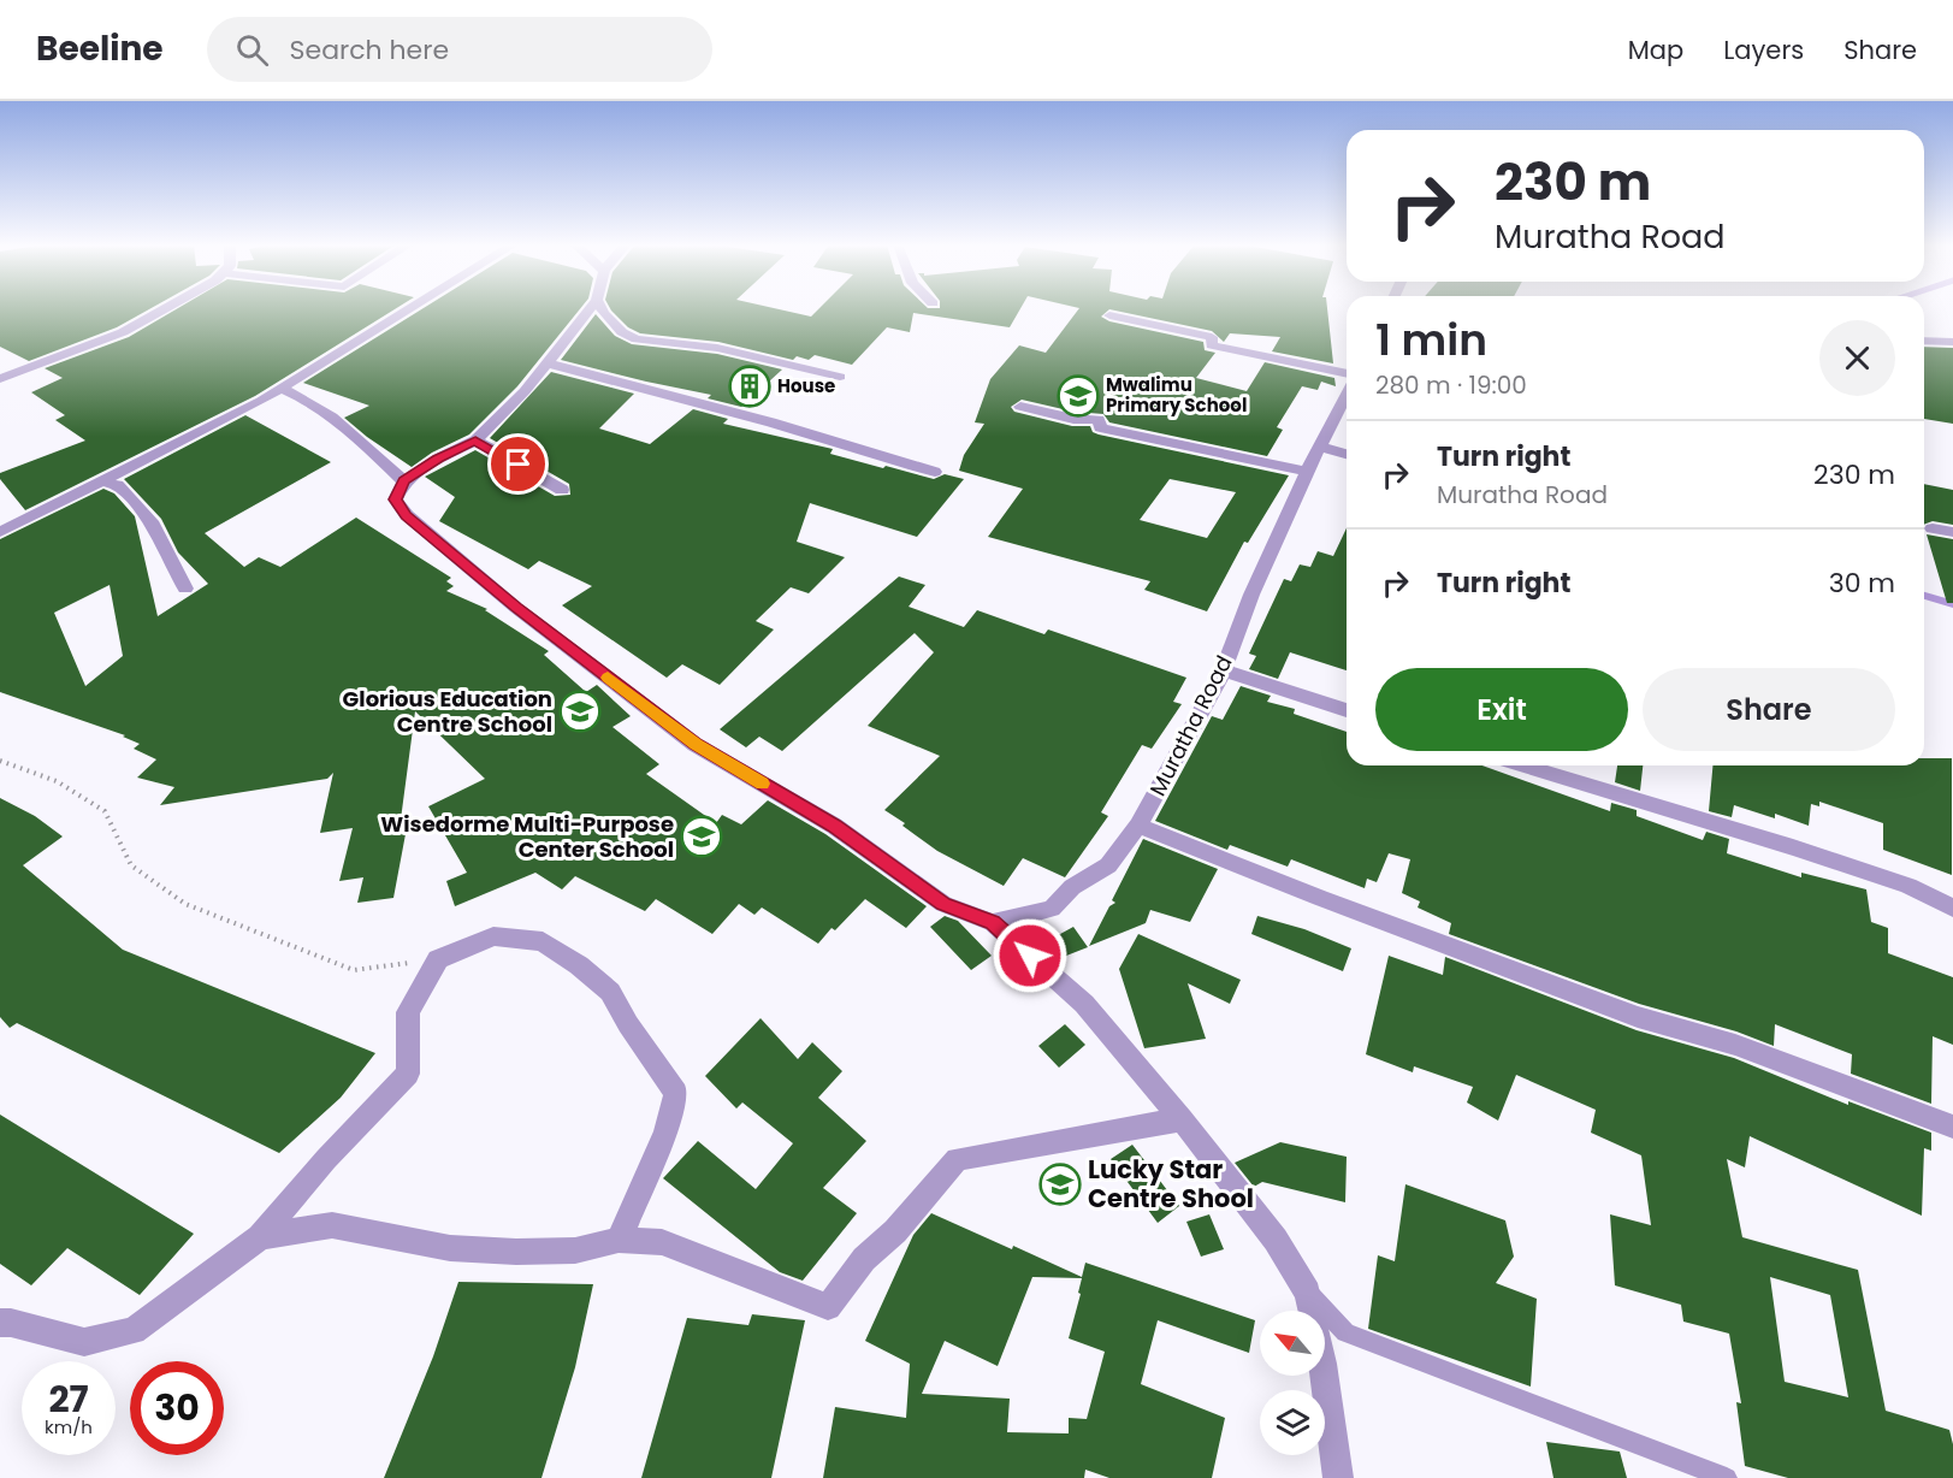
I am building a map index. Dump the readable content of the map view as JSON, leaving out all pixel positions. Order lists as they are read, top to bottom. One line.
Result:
{"streets":{"street":["Muratha Road"]},"places":{"building":["House"],"school or university":["Mwalimu Primary School","Glorious Education Centre School","Wisedorme Multi-Purpose Center School","Lucky Star Centre Shool"]},"north":"top left","page":{"header":"Beeline","search":"Search here","nav":["Map","Layers","Share"],"turn":["230 m","Muratha Road"],"heading":["1 min","280 m · 19:00"],"list":[{"name":"Turn right","note":"Muratha Road","value":"230 m"},{"name":"Turn right","value":"30 m"}],"buttons":["Exit","Share"],"speed":"27 km/h","limit":"30"}}
